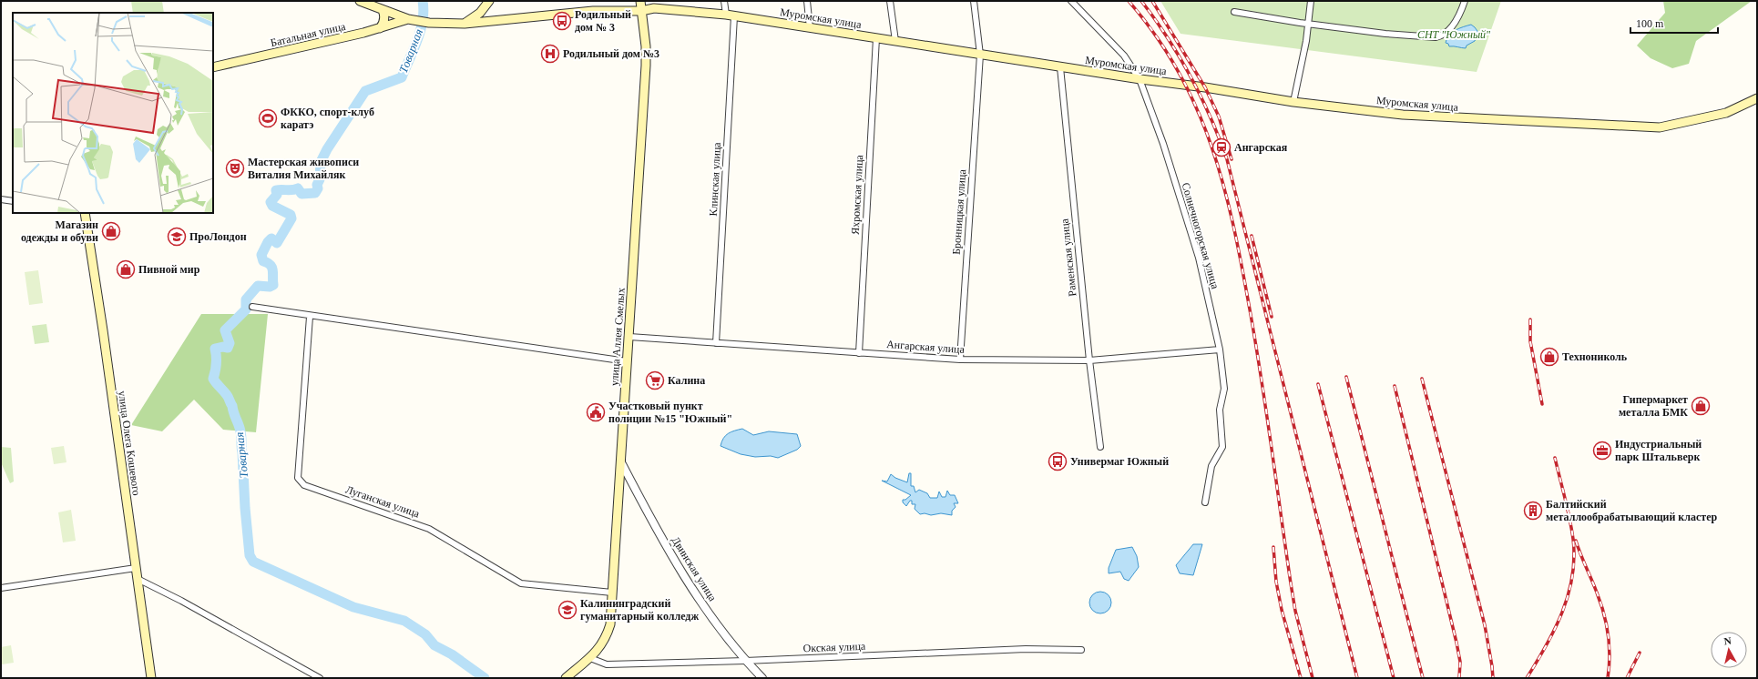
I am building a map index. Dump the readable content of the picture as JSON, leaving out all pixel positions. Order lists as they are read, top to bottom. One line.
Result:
{"streets":{"main road":["Муромская улица","Батальная улица","улица Аллея Смелых","улица Олега Кошевого"],"street":["Клинская улица","Яхромская улица","Бронницкая улица","Солнечногорская улица","Раменская улица","Ангарская улица","Луганская улица","Двинская улица","Окская улица"]},"crossings":[["Муромская улица","Батальная улица"],["Муромская улица","Клинская улица"],["Муромская улица","Яхромская улица"],["Муромская улица","Бронницкая улица"],["Муромская улица","Солнечногорская улица"],["Муромская улица","Раменская улица"],["Муромская улица","улица Аллея Смелых"],["Клинская улица","Ангарская улица"],["Яхромская улица","Ангарская улица"],["Бронницкая улица","Ангарская улица"],["Солнечногорская улица","Ангарская улица"],["Раменская улица","Ангарская улица"],["улица Аллея Смелых","Ангарская улица"],["улица Аллея Смелых","Луганская улица"],["улица Аллея Смелых","Двинская улица"],["улица Аллея Смелых","Окская улица"],["Двинская улица","Окская улица"]],"water":["Товарная"],"parks":["СНТ \"Южный\""],"places":{"bus stop":["Родильный дом № 3","Универмаг Южный"],"hospital":["Родильный дом №3"],"sports":["ФККО, спорт-клуб каратэ"],"station":["Ангарская"],"theatre":["Мастерская живописи Виталия Михайляк"],"shop":["Магазин одежды и обуви","Пивной мир","Технониколь","Гипермаркет металла БМК"],"school or university":["ПроЛондон","Калининградский гуманитарный колледж"],"supermarket":["Калина"],"public building":["Участковый пункт полиции №15 \"Южный\""],"office":["Индустриальный парк Штальверк"],"building":["Балтийский металлообрабатывающий кластер"]},"scale_bar":"100 m","north":"top"}
